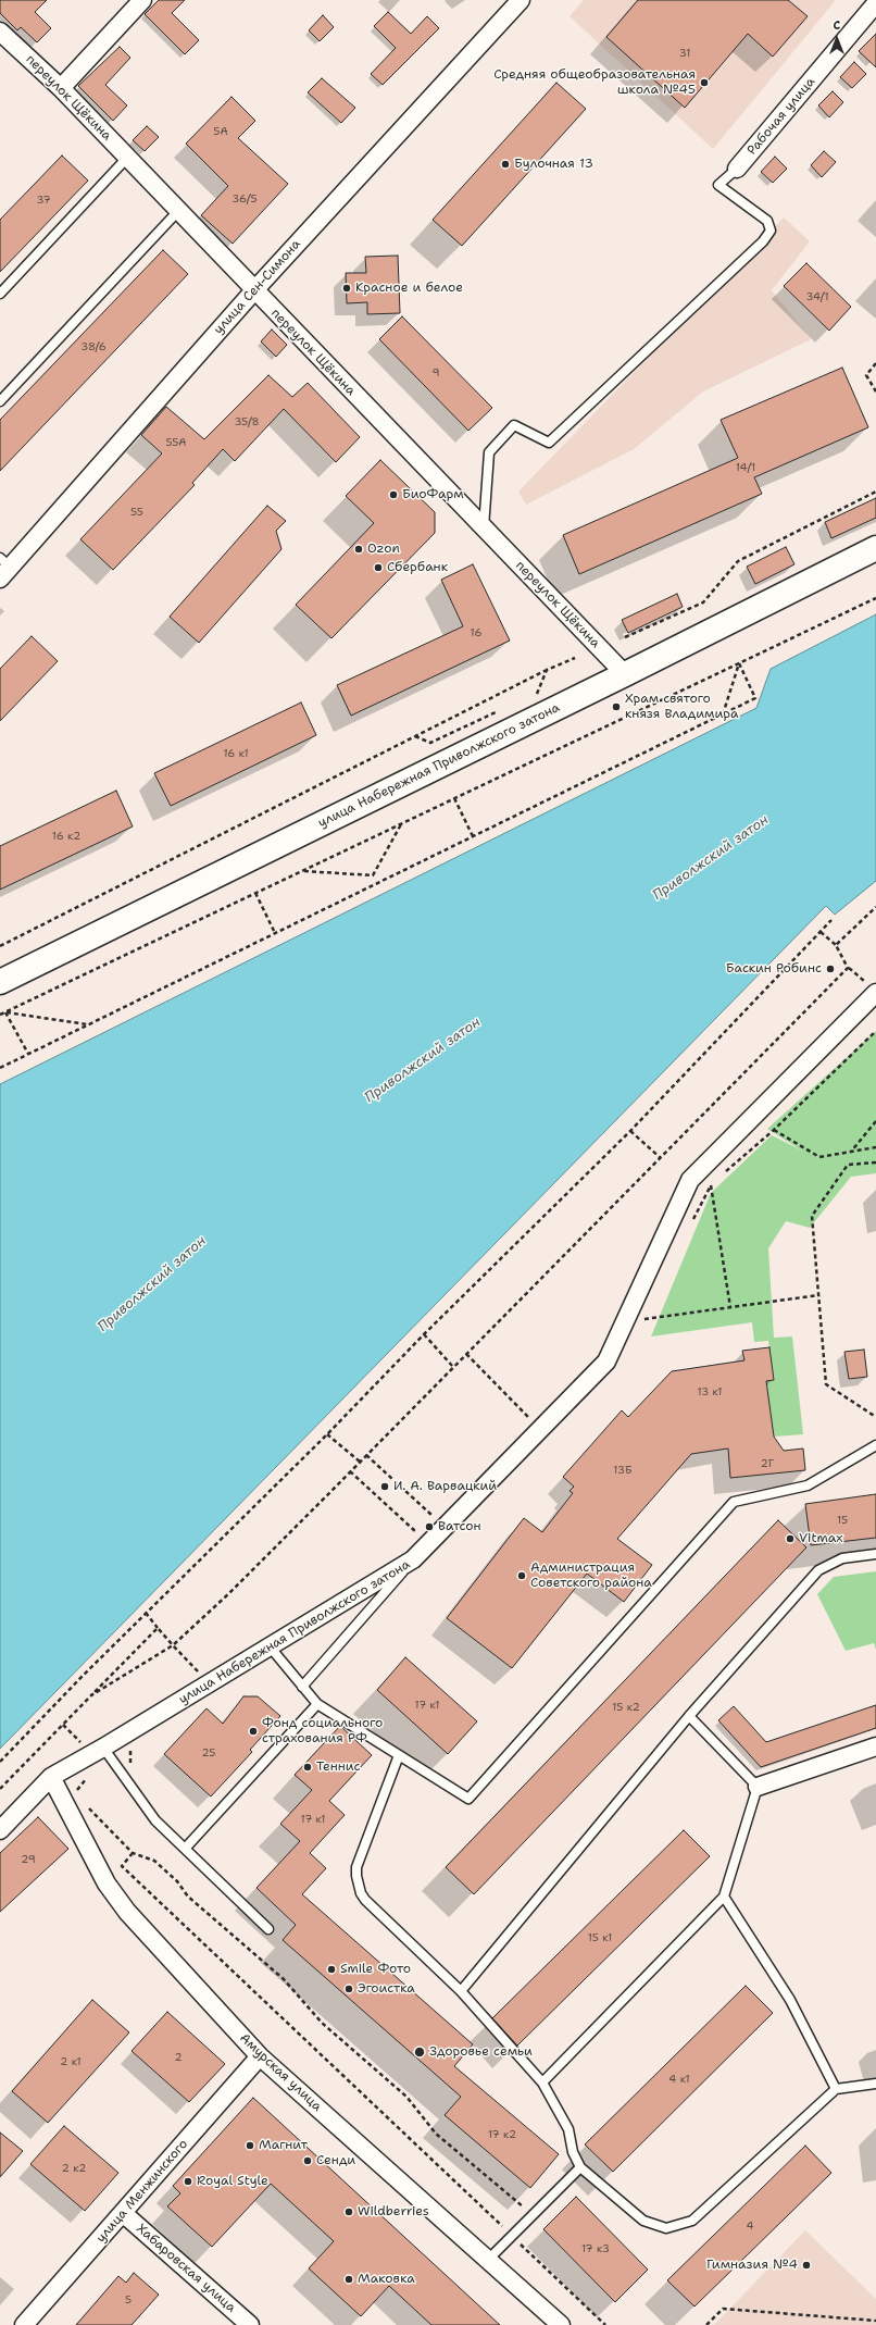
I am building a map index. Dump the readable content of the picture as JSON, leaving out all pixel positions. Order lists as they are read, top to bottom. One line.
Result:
{"streets":{"main road":["улица Набережная Приволжского затона"],"street":["переулок Щёкина","Рабочая улица","улица Сен-Симона","Амурская улица","улица Менжинского","Хабаровская улица"]},"crossings":[["переулок Щёкина","улица Сен-Симона"],["переулок Щёкина","улица Набережная Приволжского затона"],["улица Набережная Приволжского затона","Амурская улица"],["Амурская улица","улица Менжинского"],["улица Менжинского","Хабаровская улица"]],"water":["Приволжский затон"],"places":["Средняя общеобразовательная школа №45","Булочная 13","Красное и белое","БиоФарм","Ozon","Сбербанк","Храм святого князя Владимира","Баскин Робинс","И. А. Варвацкий","Ватсон","Vitmax","Администрация Советского района","Фонд социального страхования РФ","Теннис","Smile Фото","Эгоистка","Здоровье семьи","Магнит","Сенди","Royal Style","Wildberries","Гимназия №4","Маковка"],"house_numbers":["31","5А","36/5","37","34/1","38/6","9","35/8","55А","14/1","55","16","16 к1","16 к2","13 к1","2Г","13Б","15","17 к1","15 к2","25","17 к1","29","15 к1","2","2 к1","4 к1","17 к2","2 к2","4","17 к3","5"],"north":"top"}
